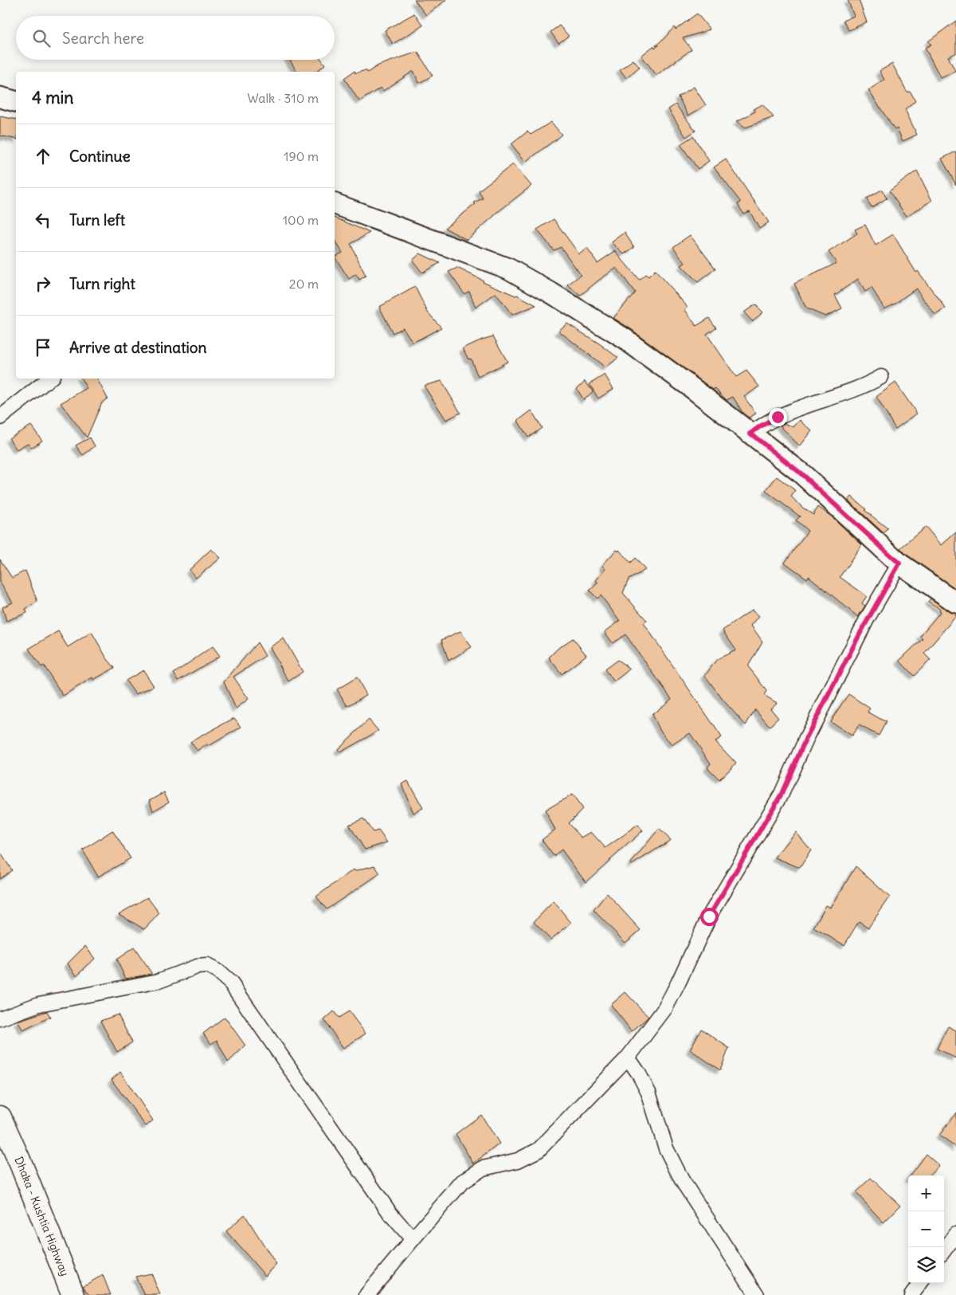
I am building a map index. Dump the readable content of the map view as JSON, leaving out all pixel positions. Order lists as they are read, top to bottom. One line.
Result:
{"streets":{"main road":["Dhaka - Kushtia Highway"]},"page":{"search":"Search here","heading":["4 min","Walk · 310 m"],"list":[["Continue","190 m"],["Turn left","100 m"],["Turn right","20 m"],"Arrive at destination"],"map_buttons":["+","−"]}}
